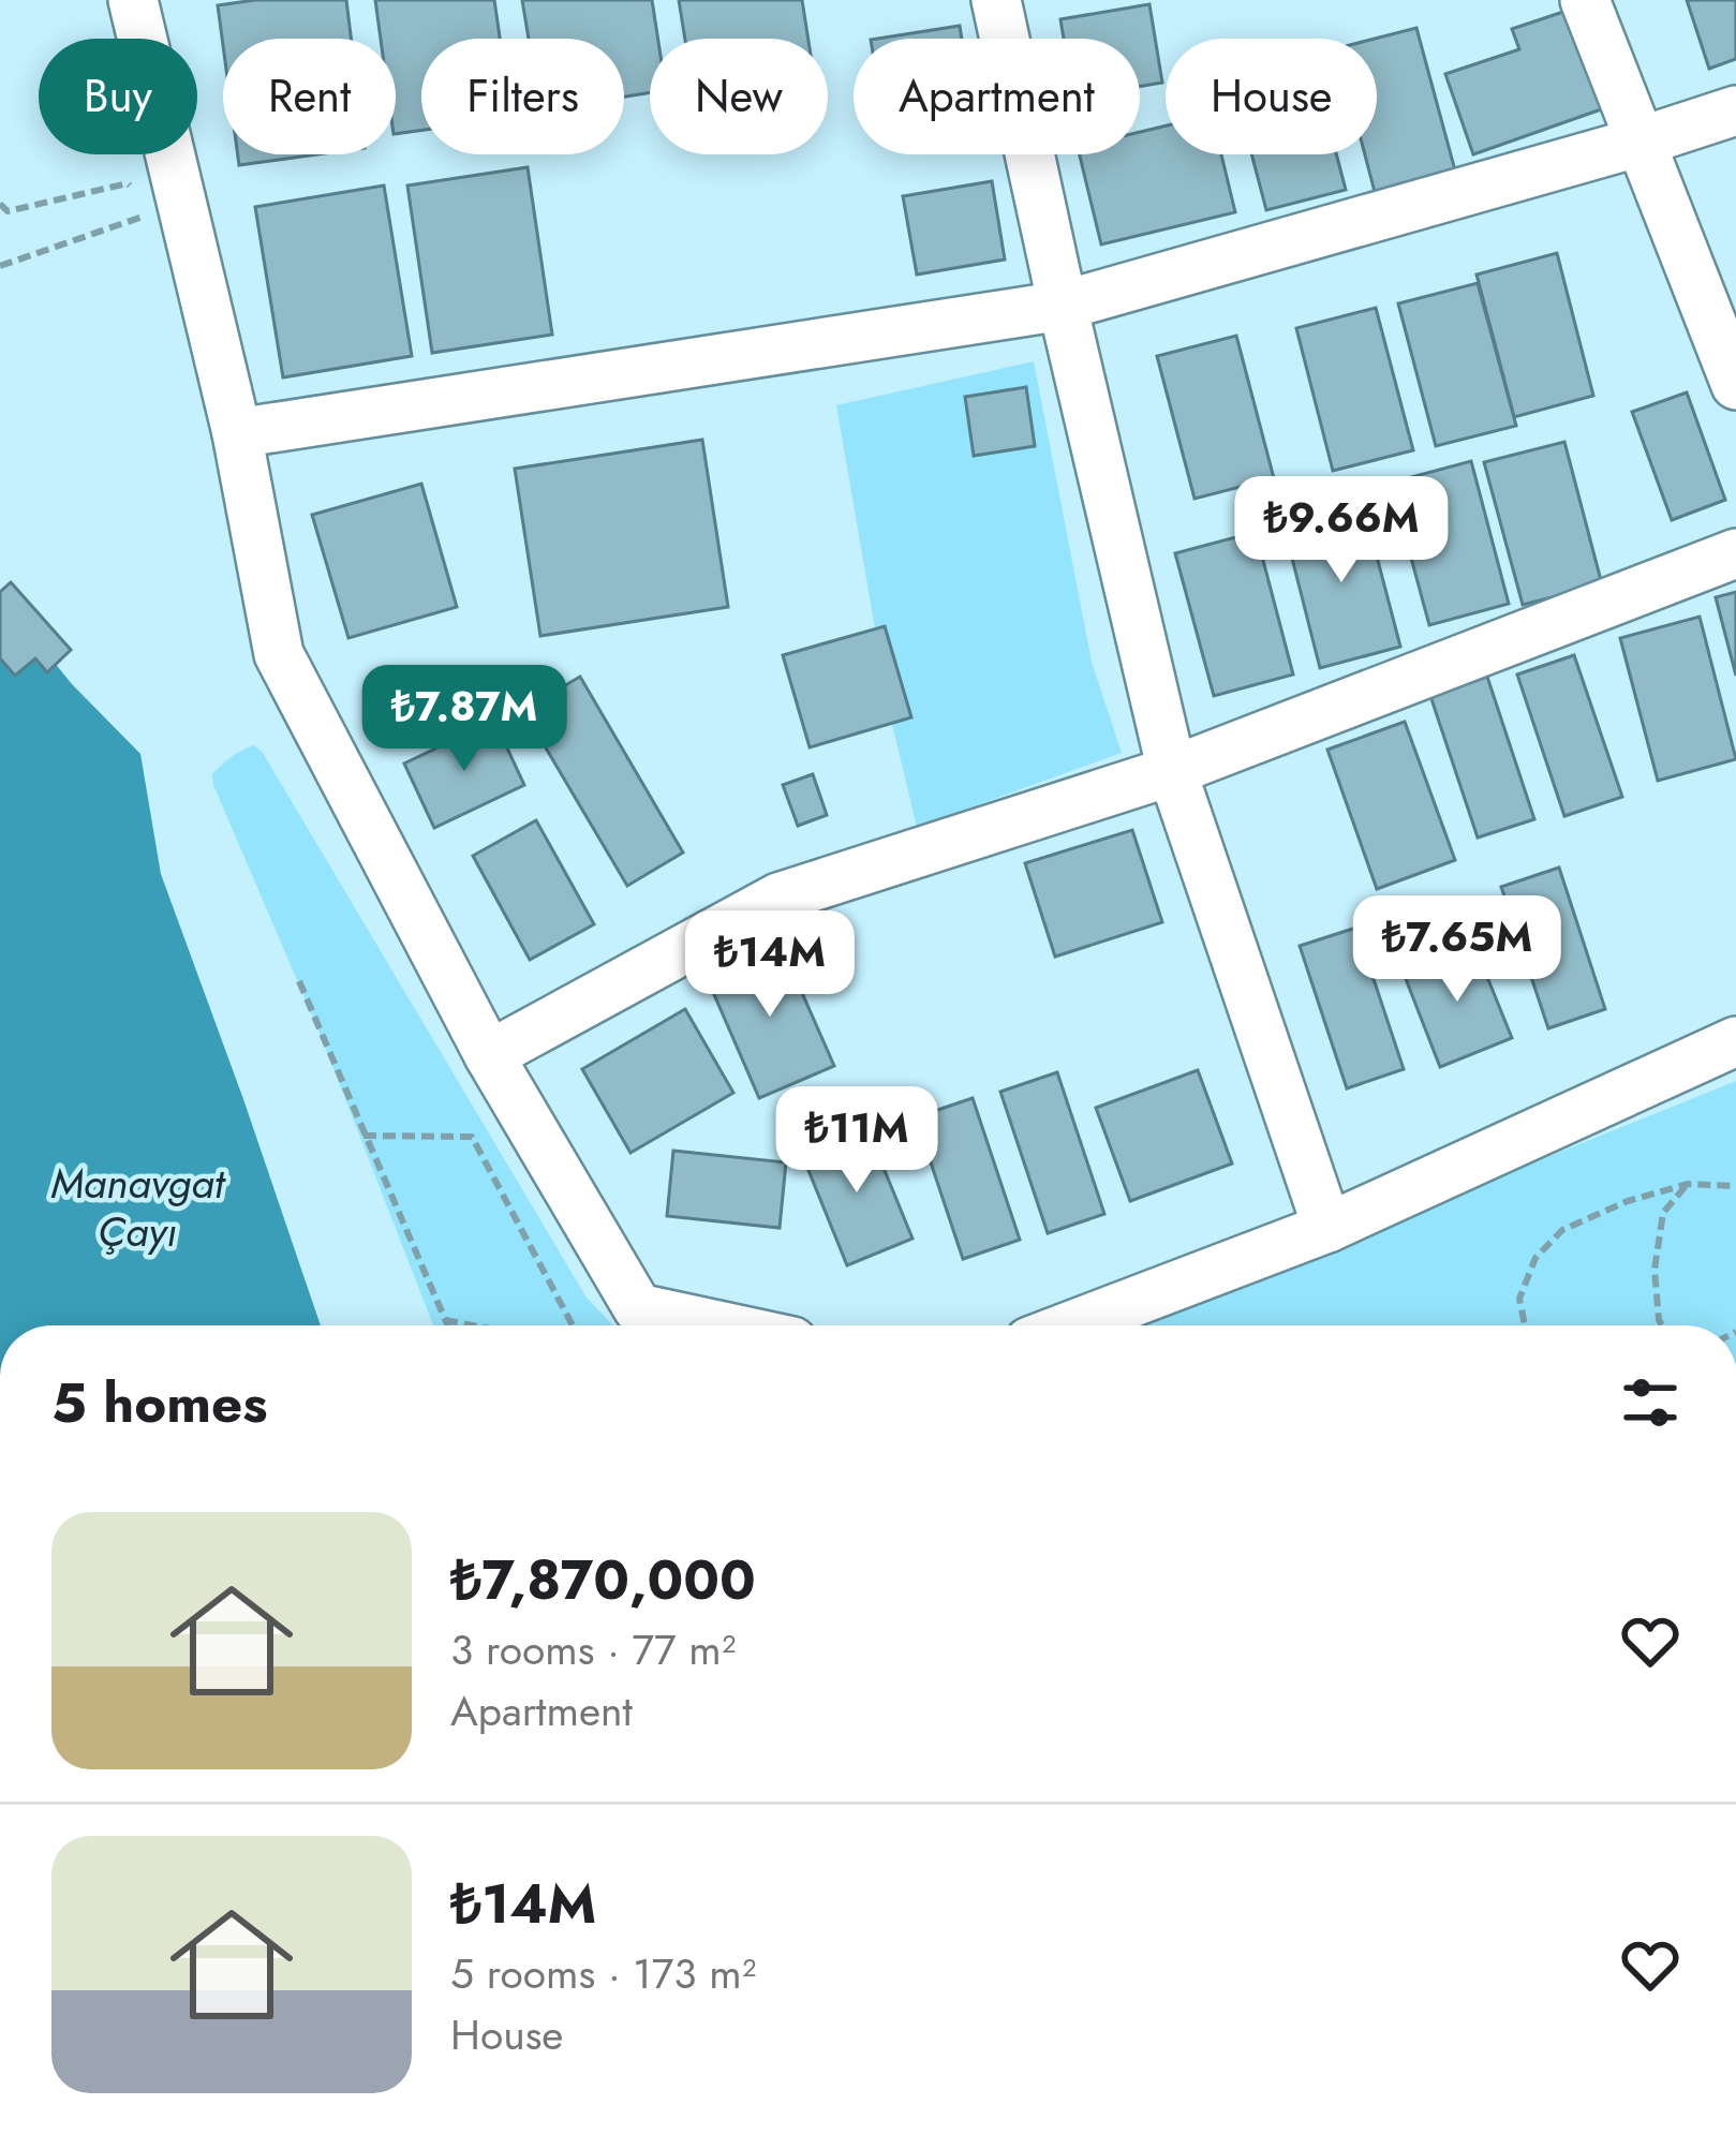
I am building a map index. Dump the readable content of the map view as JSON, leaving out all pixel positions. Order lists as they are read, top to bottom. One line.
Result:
{"water":["Manavgat Çayı"],"page":{"chip":["Buy","Rent","Filters","New","Apartment","House"],"price":["₺9.66M","₺7.87M","₺7.65M","₺14M","₺11M"],"heading":"5 homes","list":[{"name":"₺7,870,000","note":"3 rooms · 77 m² · Apartment"},{"name":"₺14M","note":"5 rooms · 173 m² · House"}]}}
